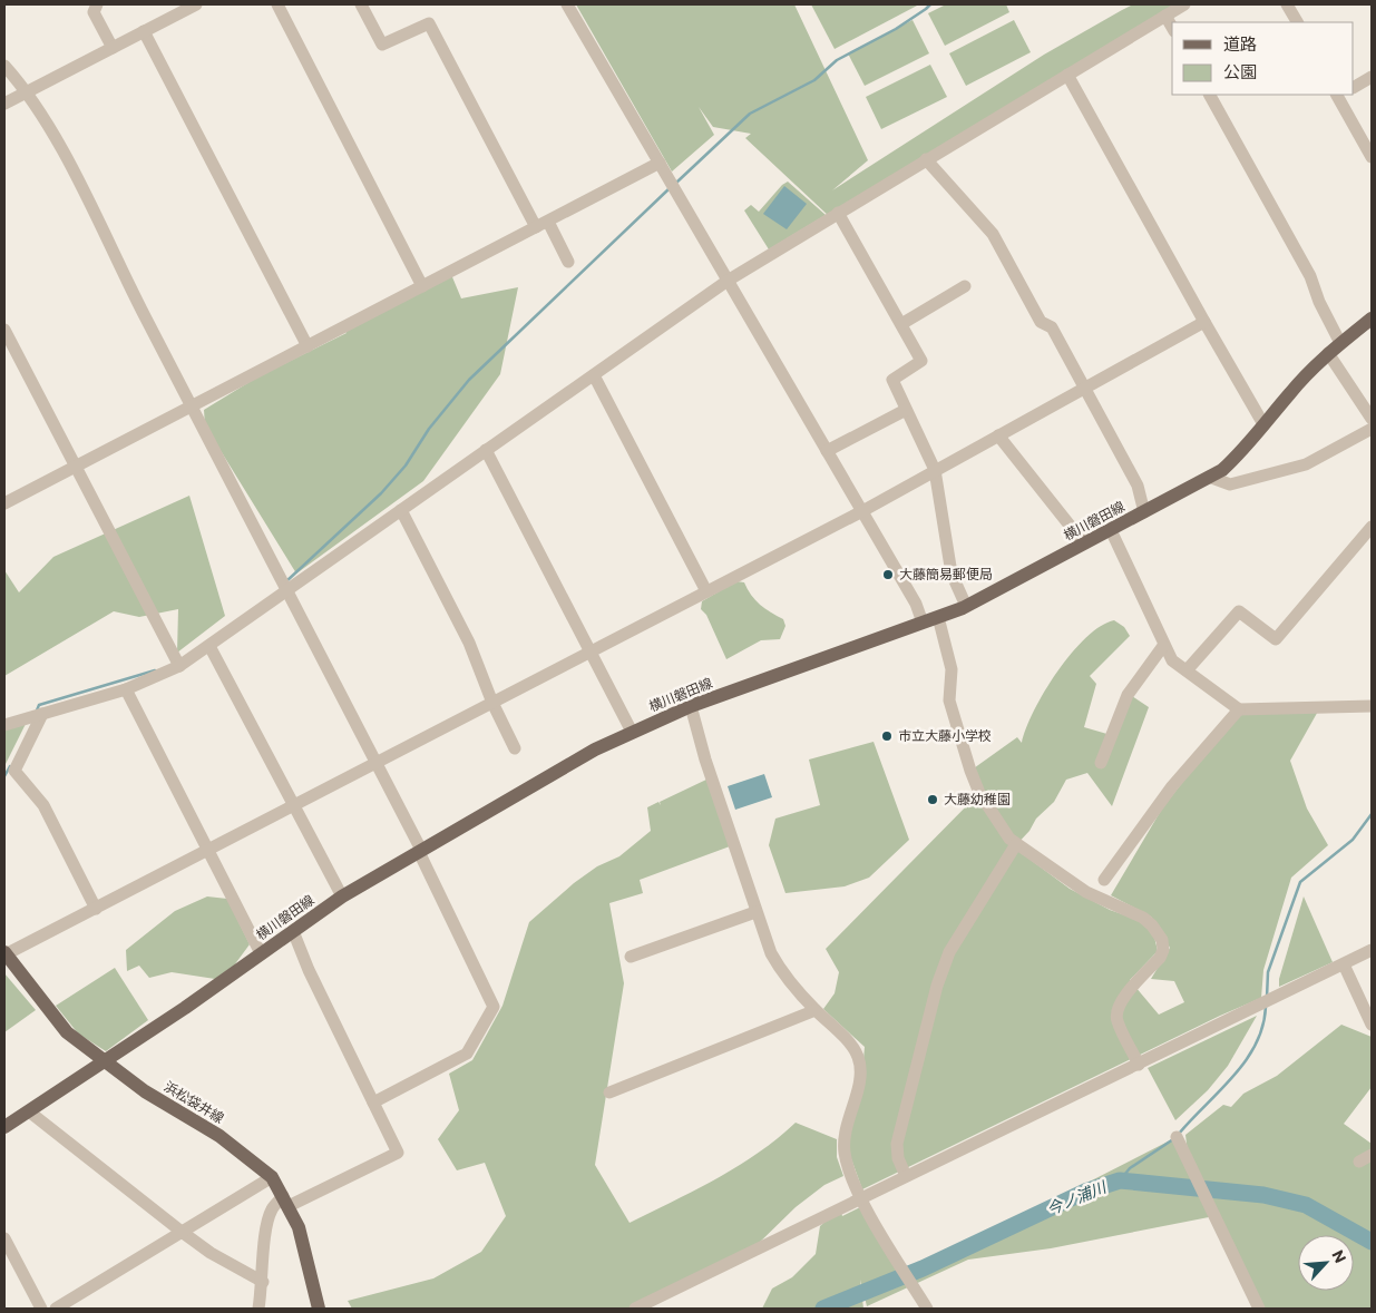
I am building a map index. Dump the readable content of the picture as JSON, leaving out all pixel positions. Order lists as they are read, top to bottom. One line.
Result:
{"streets":{"main road":["横川磐田線","浜松袋井線"]},"crossings":[["横川磐田線","浜松袋井線"]],"water":["今ノ浦川"],"places":["大藤簡易郵便局","市立大藤小学校","大藤幼稚園"],"legend":["道路","公園"],"north":"top right"}
